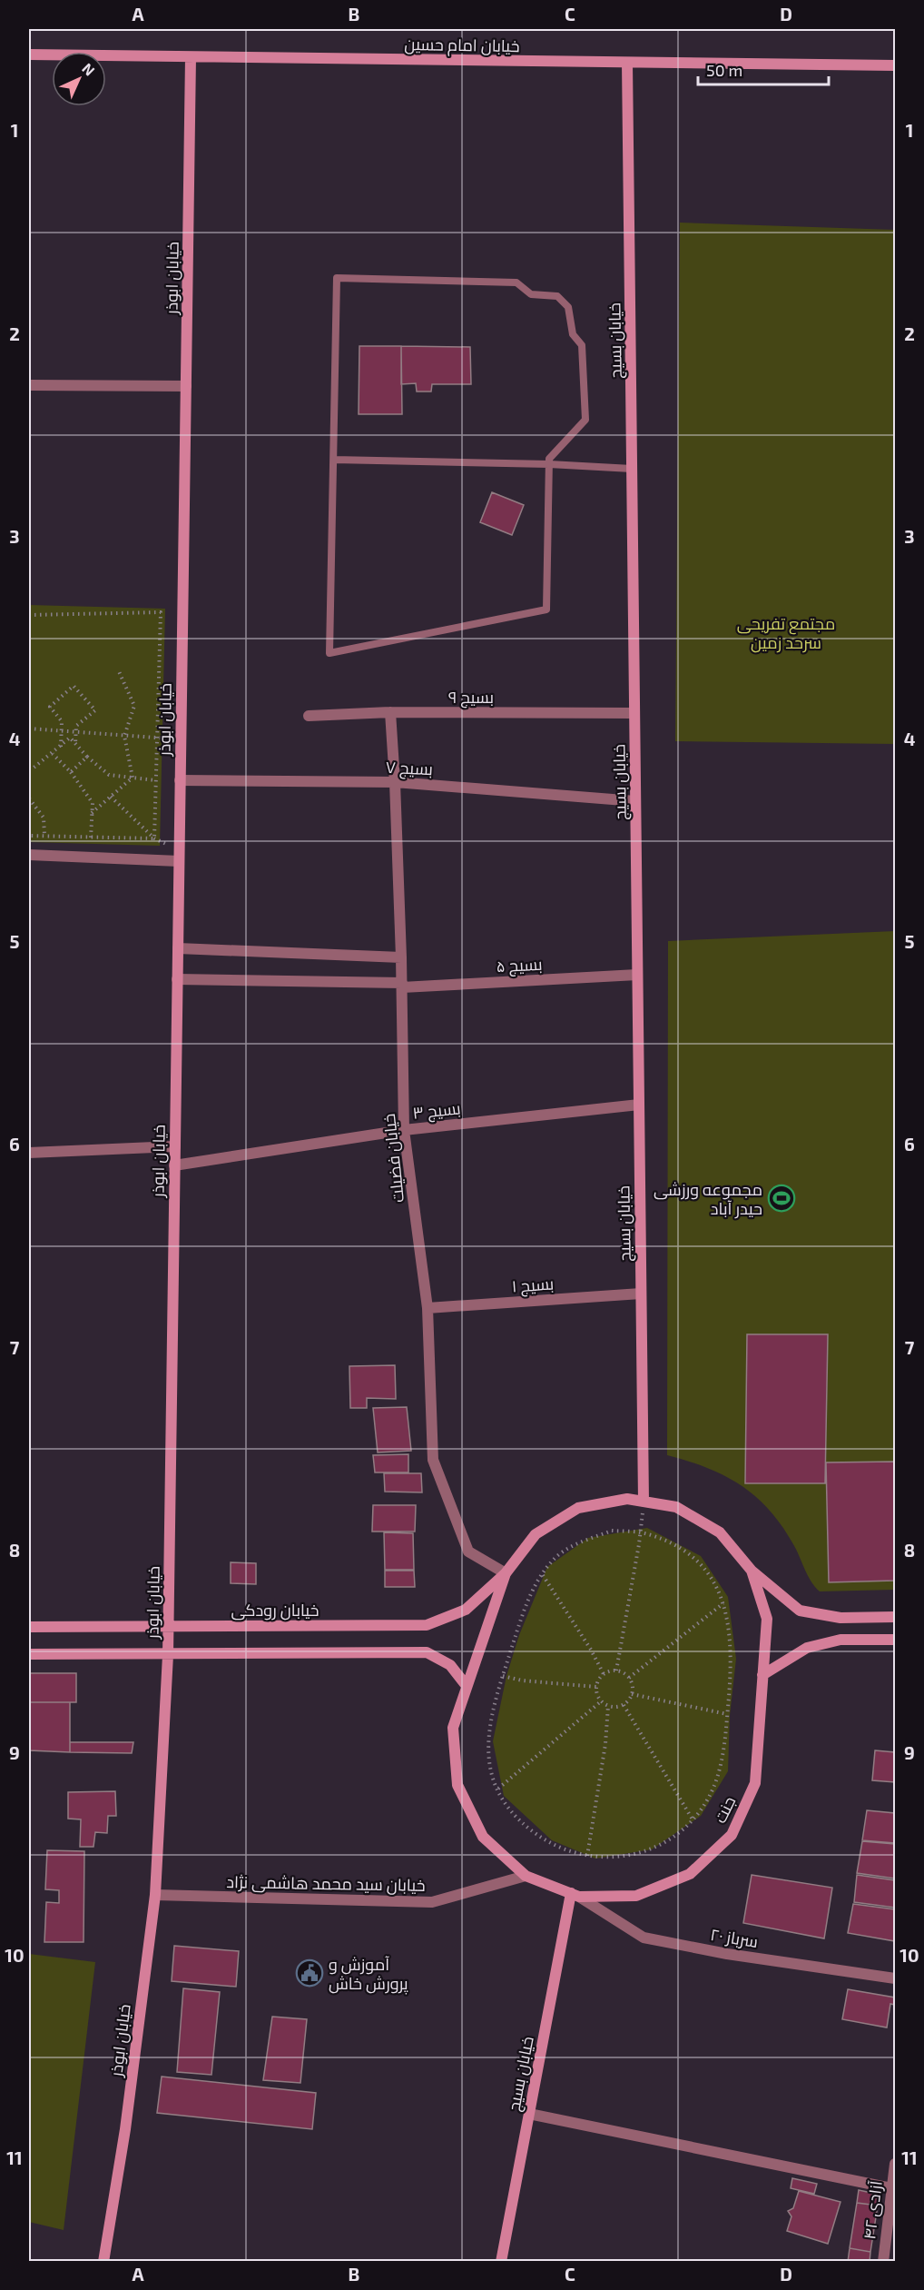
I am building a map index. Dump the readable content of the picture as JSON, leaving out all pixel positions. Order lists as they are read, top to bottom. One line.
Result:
{"streets":{"street":["خیابان امام حسین","خیابان ابوذر","خیابان بسیج","بسیج ۹","بسیج ۷","بسیج ۵","بسیج ۳","خیابان فضیلت","بسیج ۱","خیابان رودکی","جنت","خیابان سید محمد هاشمی نژاد","سرباز ۲۰","آزادی ۴۲"]},"crossings":[["خیابان امام حسین","خیابان ابوذر"],["خیابان امام حسین","خیابان بسیج"],["خیابان ابوذر","بسیج ۷"],["خیابان ابوذر","بسیج ۵"],["خیابان ابوذر","بسیج ۳"],["خیابان ابوذر","خیابان رودکی"],["خیابان ابوذر","خیابان سید محمد هاشمی نژاد"],["خیابان بسیج","بسیج ۹"],["خیابان بسیج","بسیج ۷"],["خیابان بسیج","بسیج ۵"],["خیابان بسیج","بسیج ۳"],["خیابان بسیج","بسیج ۱"],["خیابان بسیج","جنت"],["خیابان بسیج","سرباز ۲۰"],["بسیج ۹","خیابان فضیلت"],["بسیج ۷","خیابان فضیلت"],["بسیج ۵","خیابان فضیلت"],["بسیج ۳","خیابان فضیلت"],["خیابان فضیلت","بسیج ۱"],["خیابان فضیلت","خیابان رودکی"],["خیابان فضیلت","جنت"],["خیابان رودکی","جنت"],["جنت","خیابان سید محمد هاشمی نژاد"],["جنت","سرباز ۲۰"]],"parks":["مجتمع تفریحی سرحد زمین"],"places":{"sports":["مجموعه ورزشی حیدر آباد"],"public building":["آموزش و پرورش خاش"]},"scale_bar":"50 m","north":"top right","grid":{"columns":["A","B","C","D"],"rows":["1","2","3","4","5","6","7","8","9","10","11"]}}
